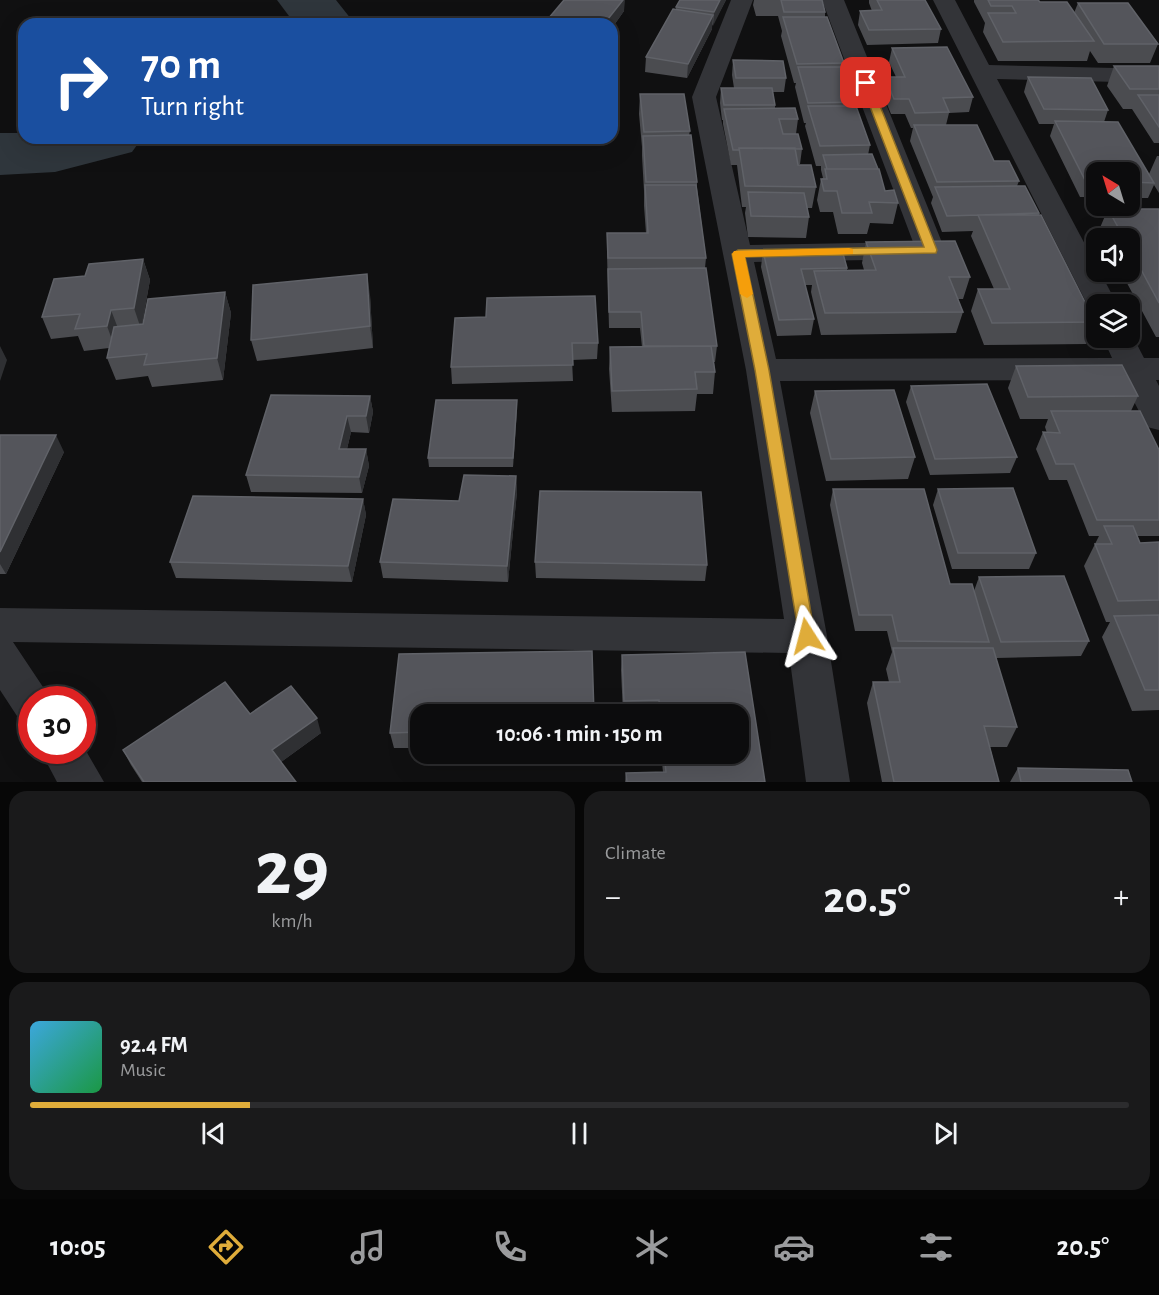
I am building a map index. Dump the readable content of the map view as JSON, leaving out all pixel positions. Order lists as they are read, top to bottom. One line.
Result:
{"north":"top left","page":{"turn":["70 m","Turn right"],"limit":"30","trip":"10:06 · 1 min · 150 m","tile":[["29","km/h"],"Climate"],"heat":["−","20.5°","+"],"song":["92.4 FM","Music"],"tabs":["10:05","20.5°"]}}
